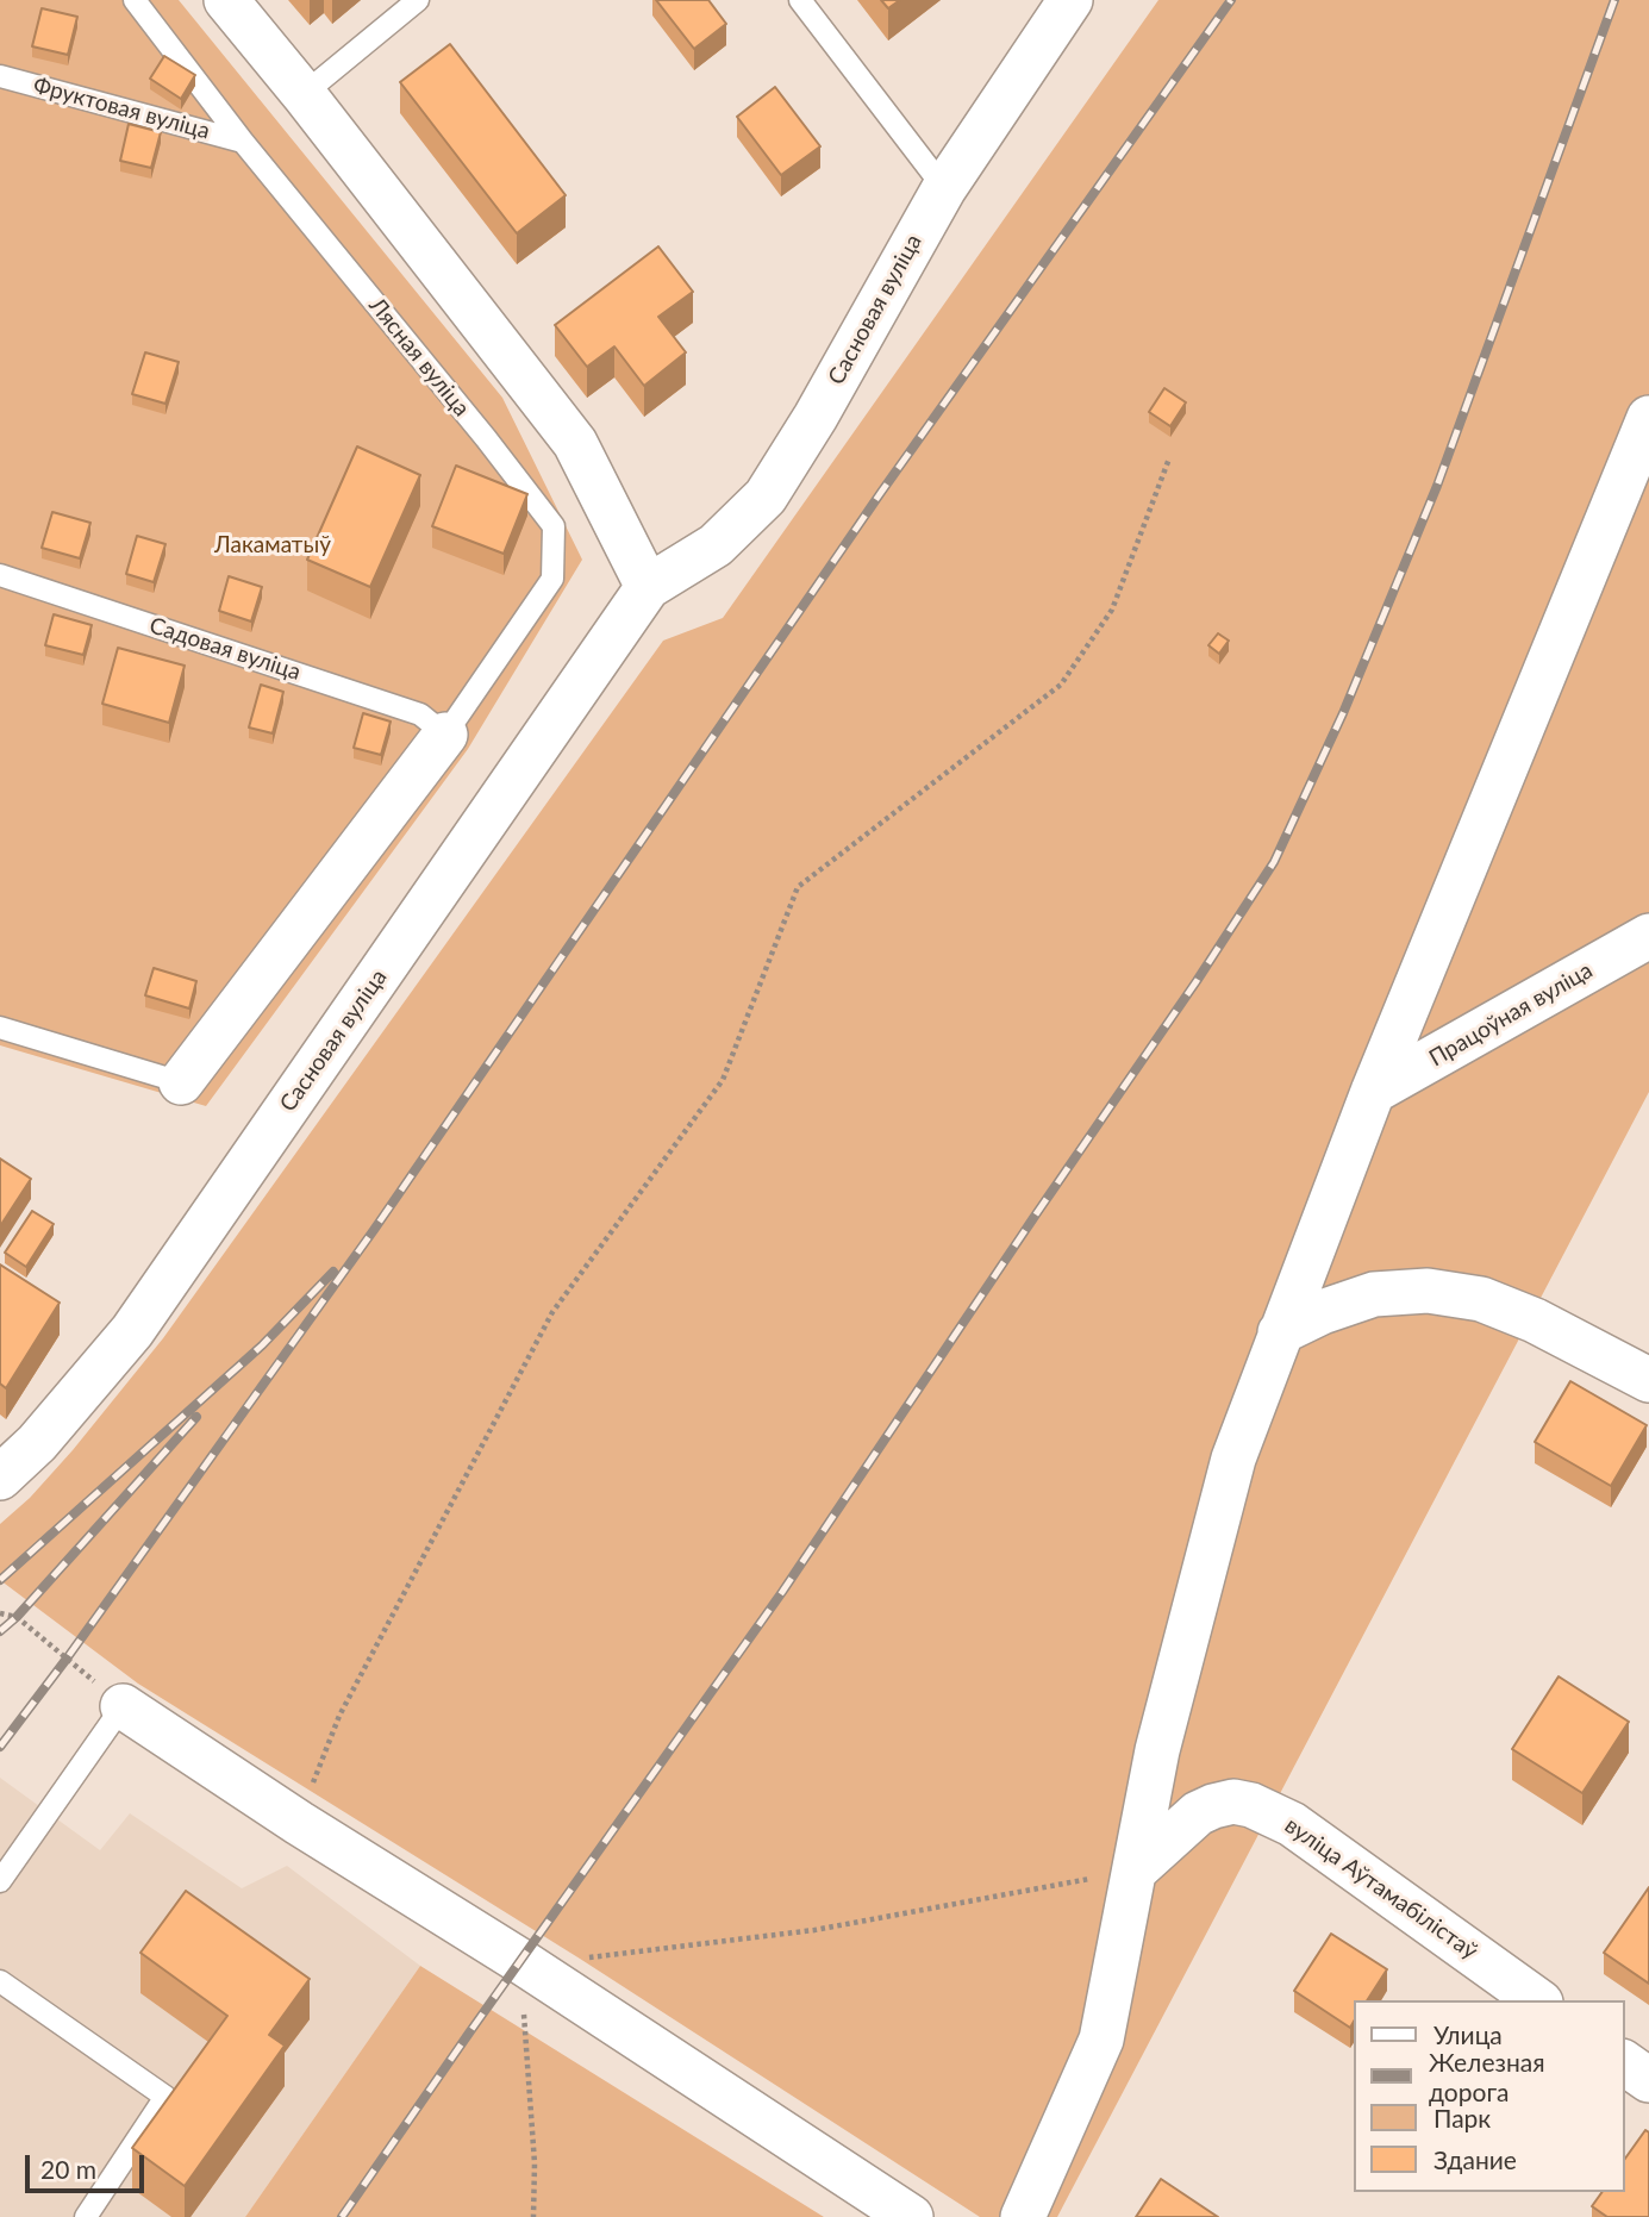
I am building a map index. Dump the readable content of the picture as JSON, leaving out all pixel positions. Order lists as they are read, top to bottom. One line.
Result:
{"streets":{"street":["Сасновая вуліца","Працоўная вуліца","вуліца Аўтамабілістаў"],"lane":["Фруктовая вуліца","Лясная вуліца","Садовая вуліца"]},"crossings":[["Фруктовая вуліца","Лясная вуліца"],["Лясная вуліца","Садовая вуліца"]],"parks":["Лакаматыў"],"legend":["Улица","Железная дорога","Парк","Здание"],"scale_bar":"20 m"}
